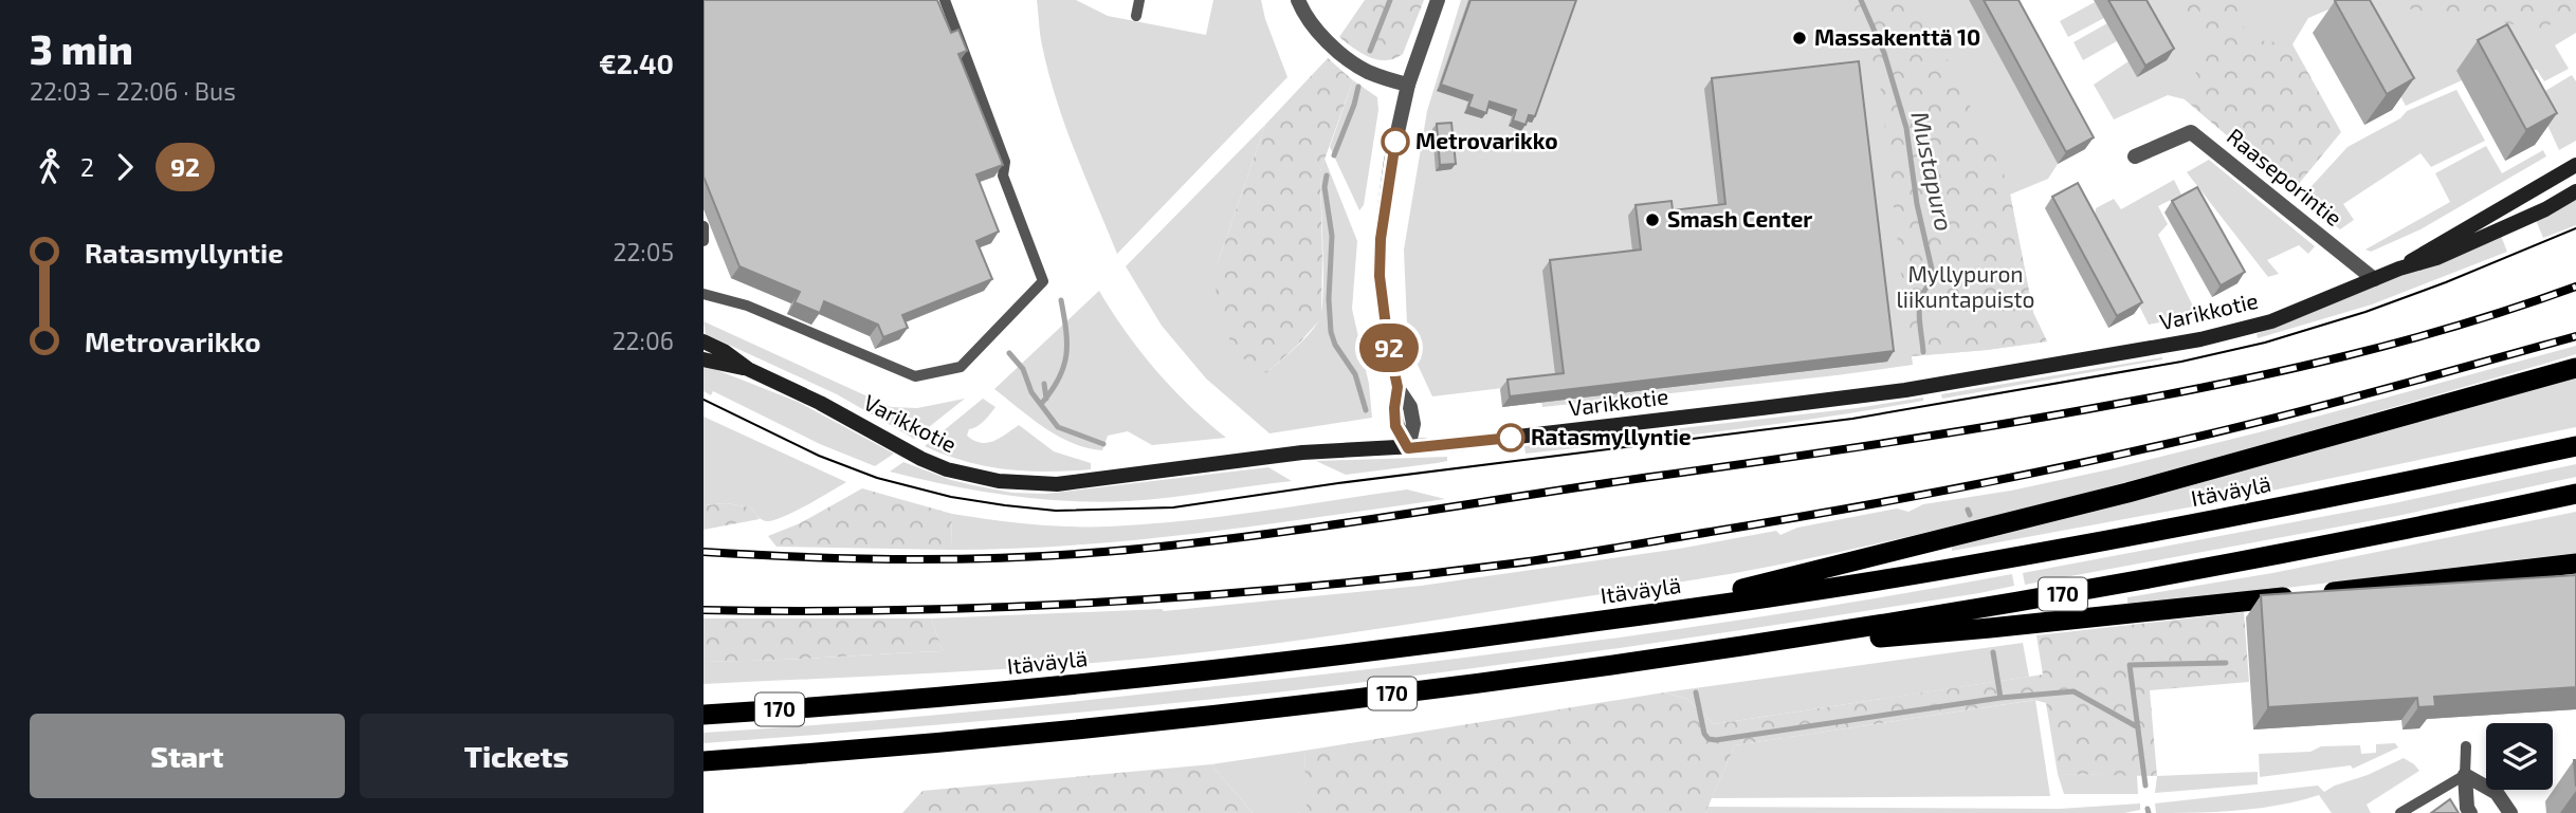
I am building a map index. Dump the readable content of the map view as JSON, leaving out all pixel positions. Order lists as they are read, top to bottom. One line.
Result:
{"streets":{"highway":["Itäväylä","170"],"main road":["Varikkotie"],"street":["Raaseporintie"]},"crossings":[["Raaseporintie","Varikkotie"]],"water":["Mustapuro"],"parks":["Myllypuron liikuntapuisto"],"places":["Massakenttä 10","Metrovarikko","Smash Center","Ratasmyllyntie"],"lines":["bus line 92"],"page":{"heading":["3 min","22:03 – 22:06 · Bus","€2.40"],"on_map":"92","legs":["2","92"],"list":[{"name":"Ratasmyllyntie","value":"22:05"},{"name":"Metrovarikko","value":"22:06"}],"buttons":["Start","Tickets"]}}
